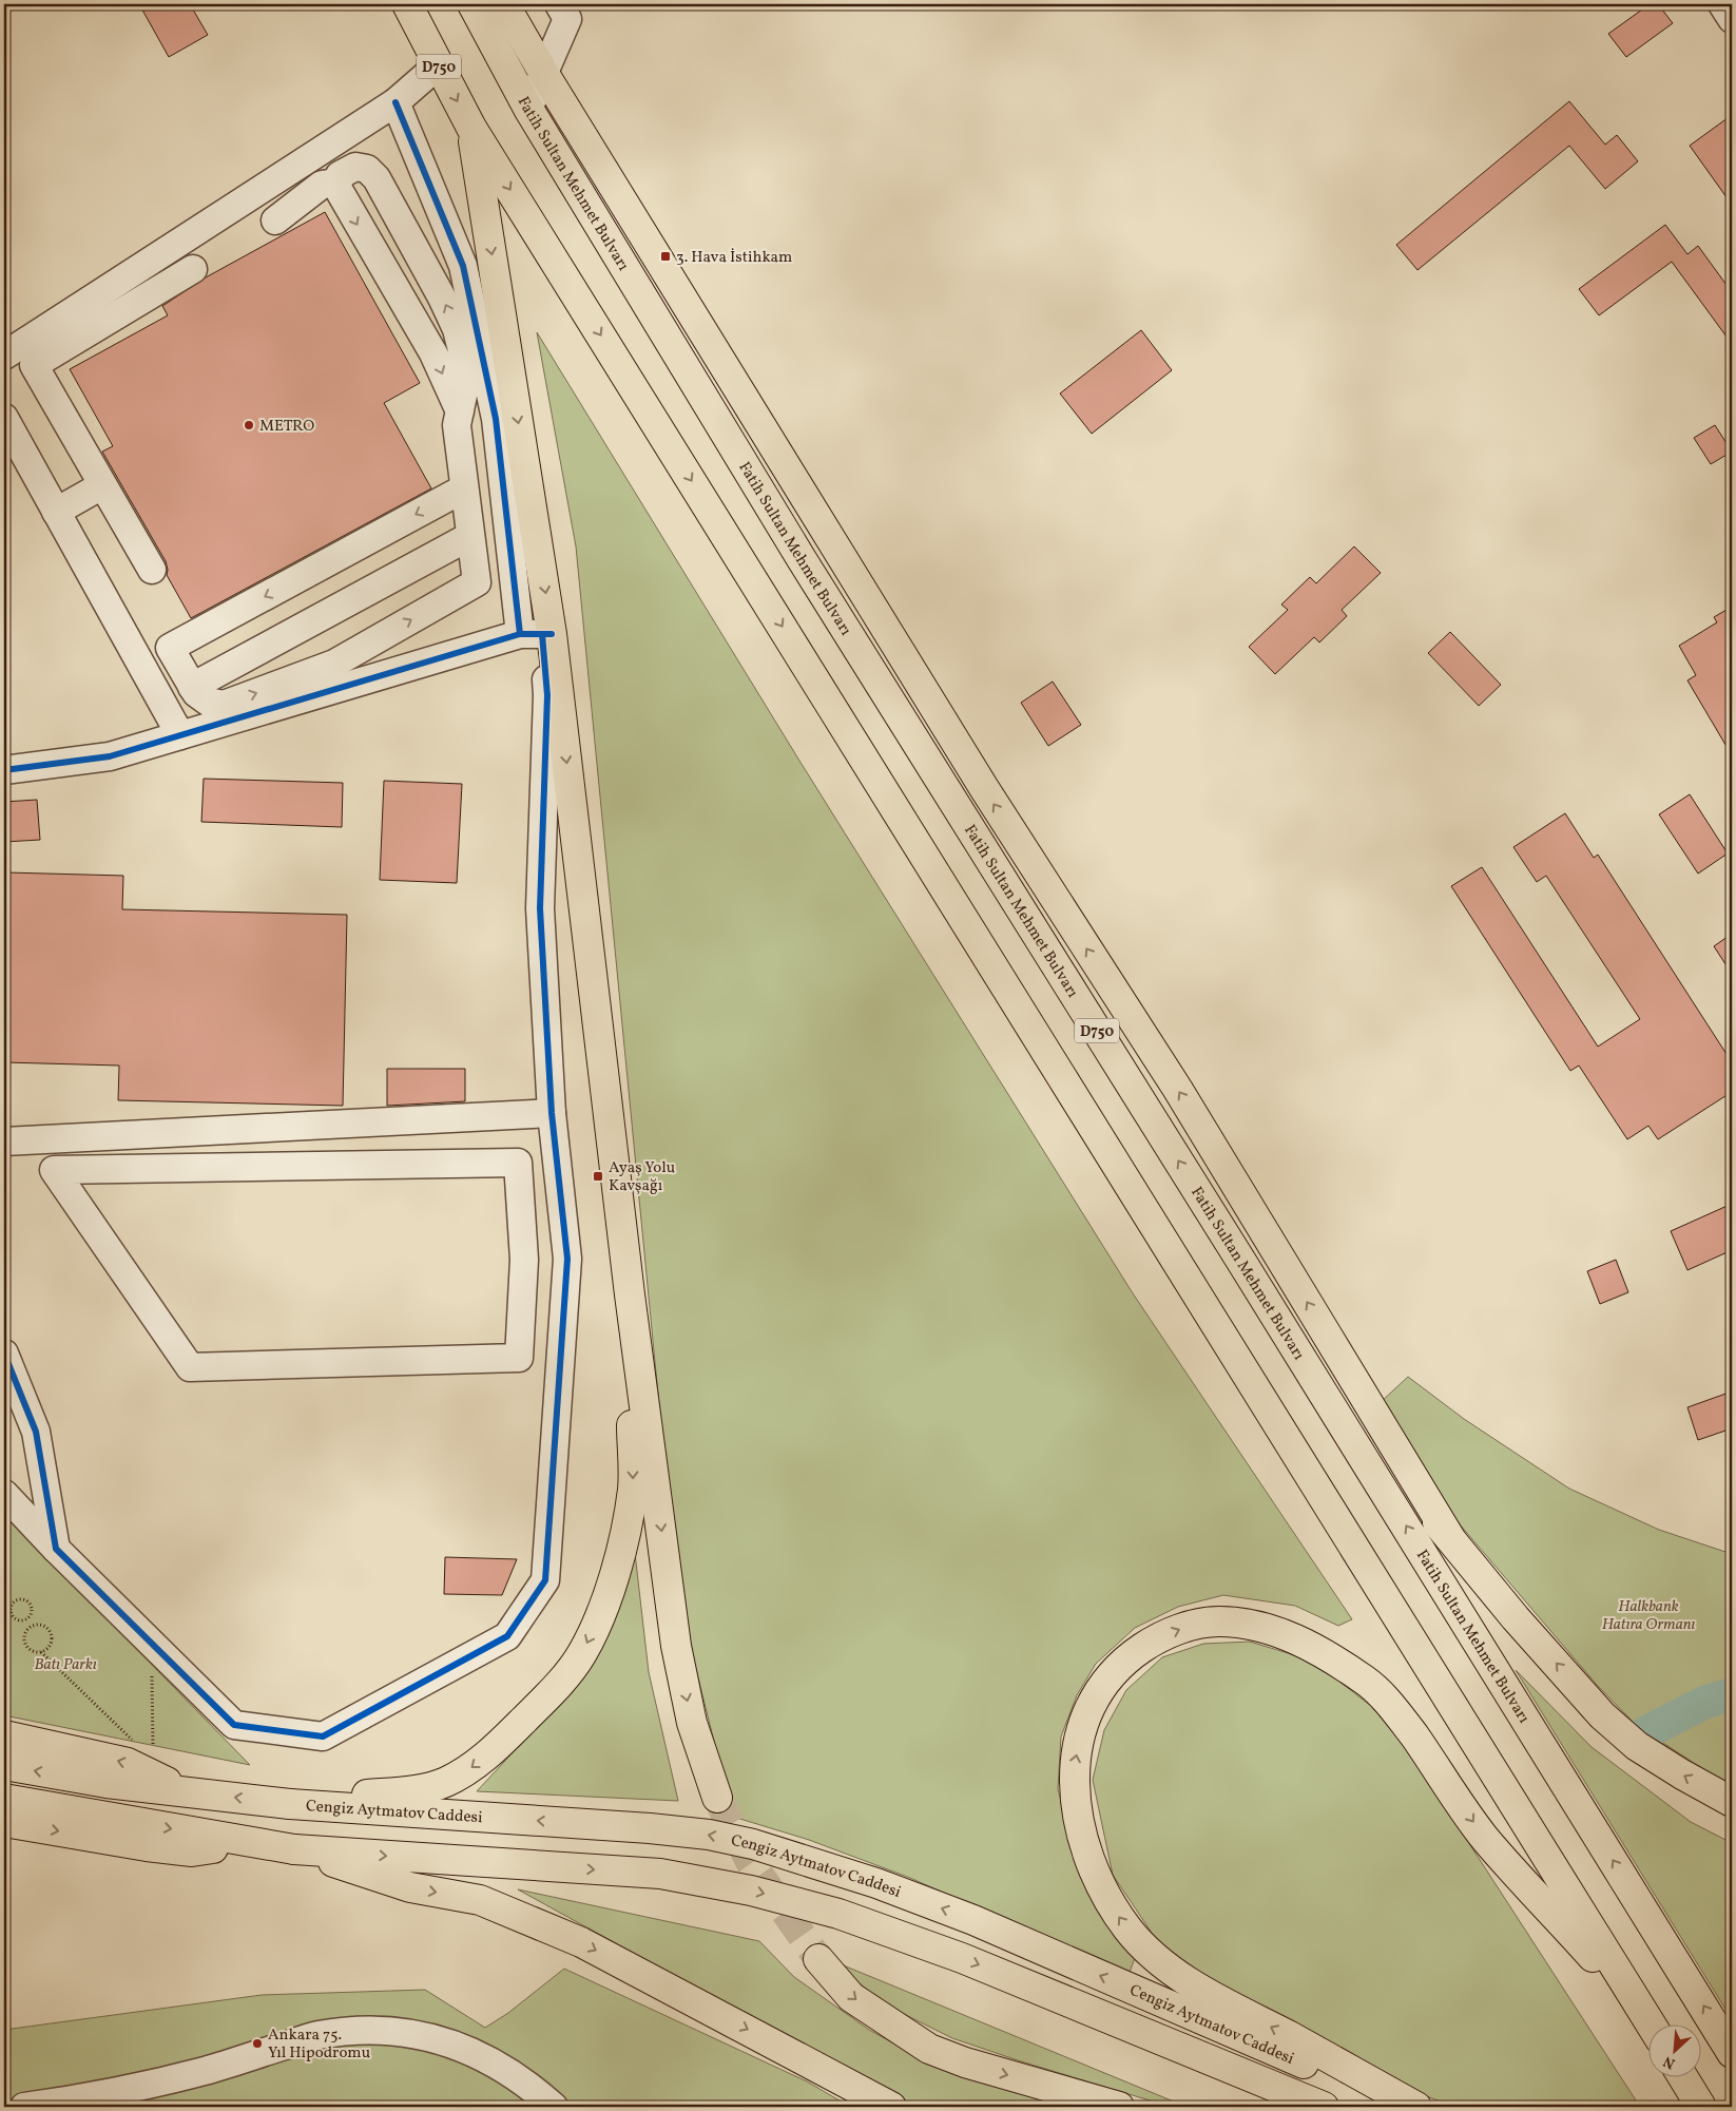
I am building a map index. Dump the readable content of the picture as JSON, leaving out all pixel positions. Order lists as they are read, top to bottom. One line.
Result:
{"streets":{"main road":["D750","Fatih Sultan Mehmet Bulvarı","Cengiz Aytmatov Caddesi"]},"parks":["Halkbank Hatıra Ormanı","Batı Parkı"],"places":{"transit":["3. Hava İstihkam","Ayaş Yolu Kavşağı"],"other":["METRO","Ankara 75. Yıl Hipodromu"]},"north":"bottom left"}
